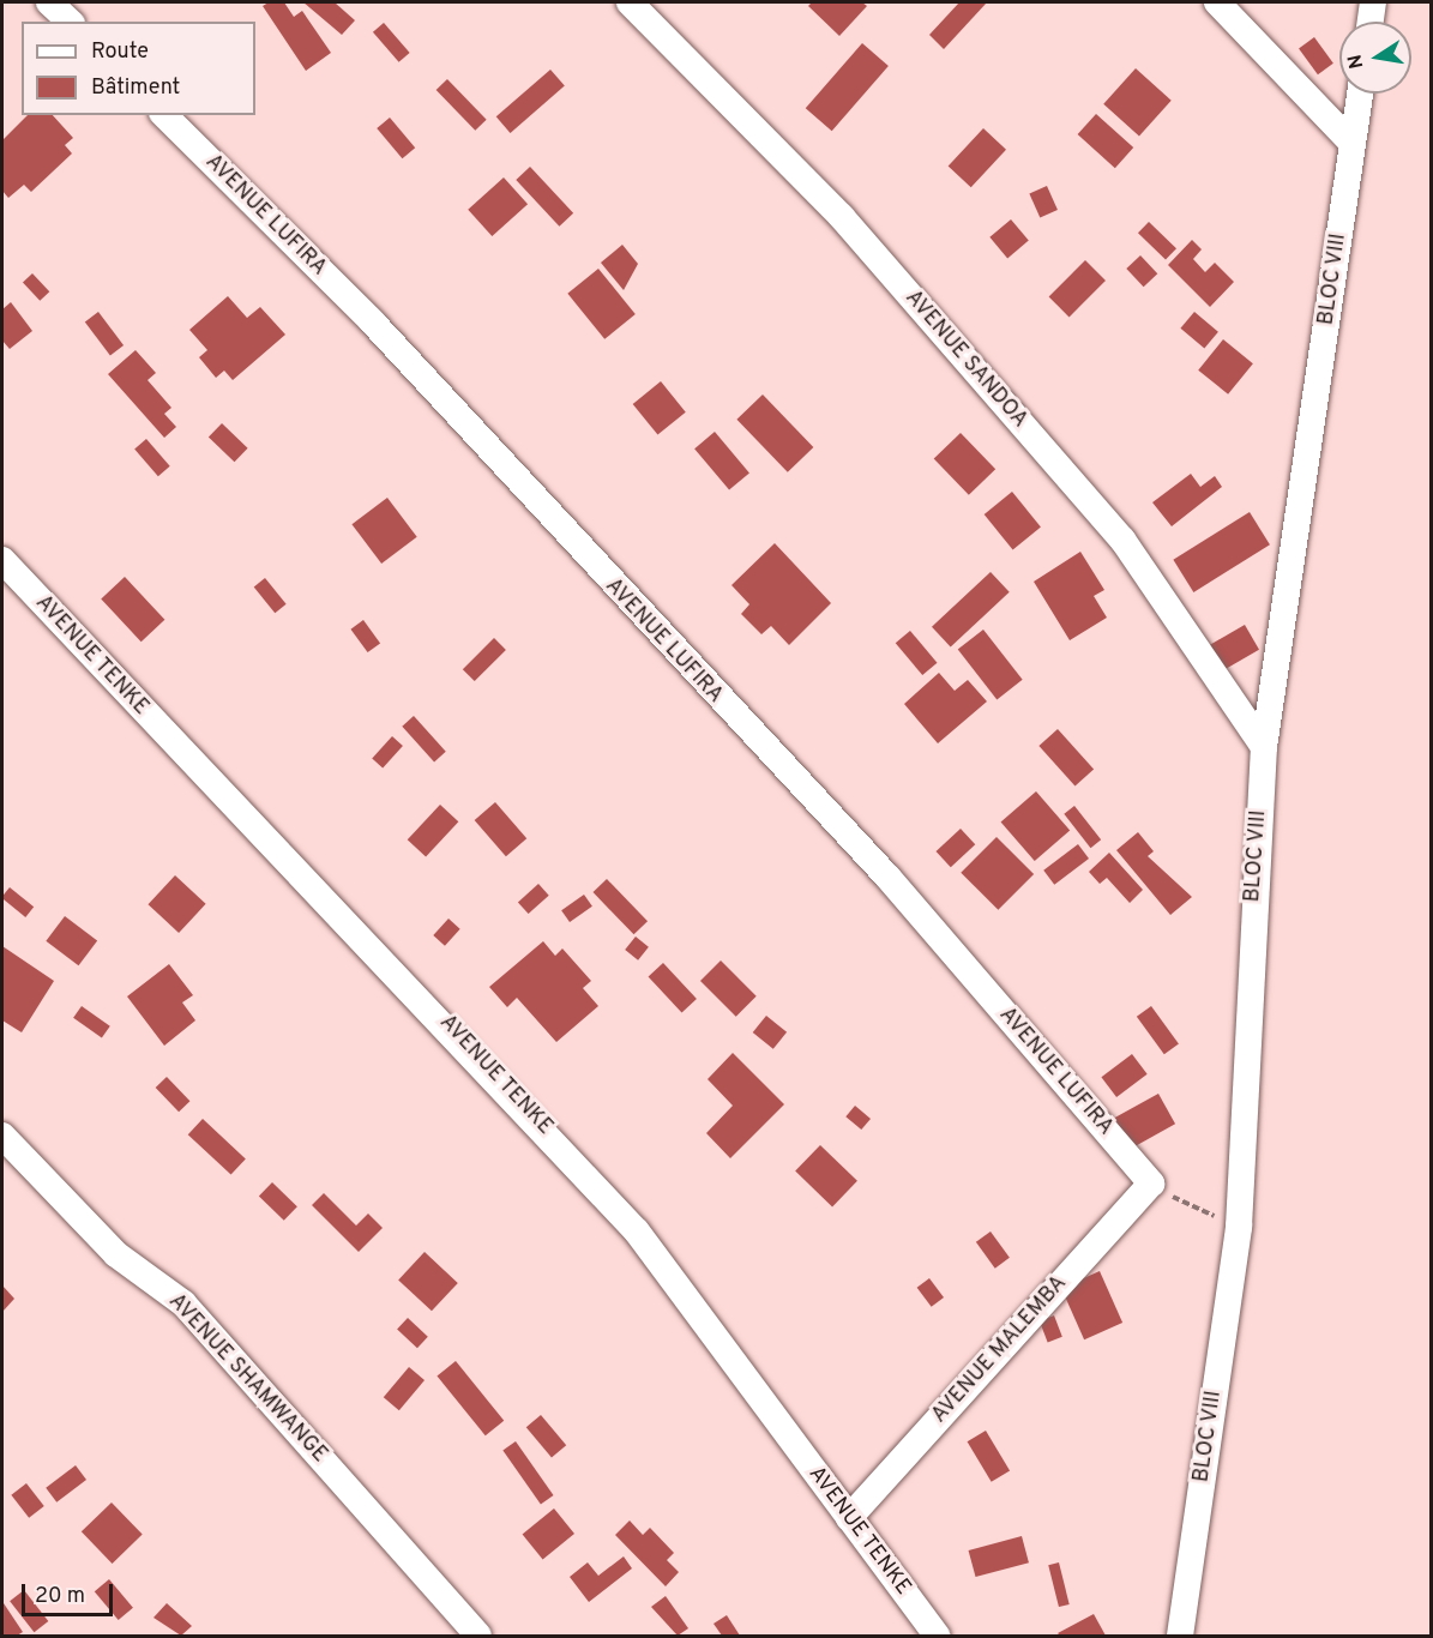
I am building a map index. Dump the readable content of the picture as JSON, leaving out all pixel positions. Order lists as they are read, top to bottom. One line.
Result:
{"streets":{"street":["AVENUE LUFIRA","BLOC VIII","AVENUE SANDOA","AVENUE TENKE","AVENUE MALEMBA","AVENUE SHAMWANGE"]},"crossings":[["AVENUE LUFIRA","AVENUE MALEMBA"],["BLOC VIII","AVENUE SANDOA"],["AVENUE TENKE","AVENUE MALEMBA"]],"legend":["Route","Bâtiment"],"scale_bar":"20 m","north":"left"}
